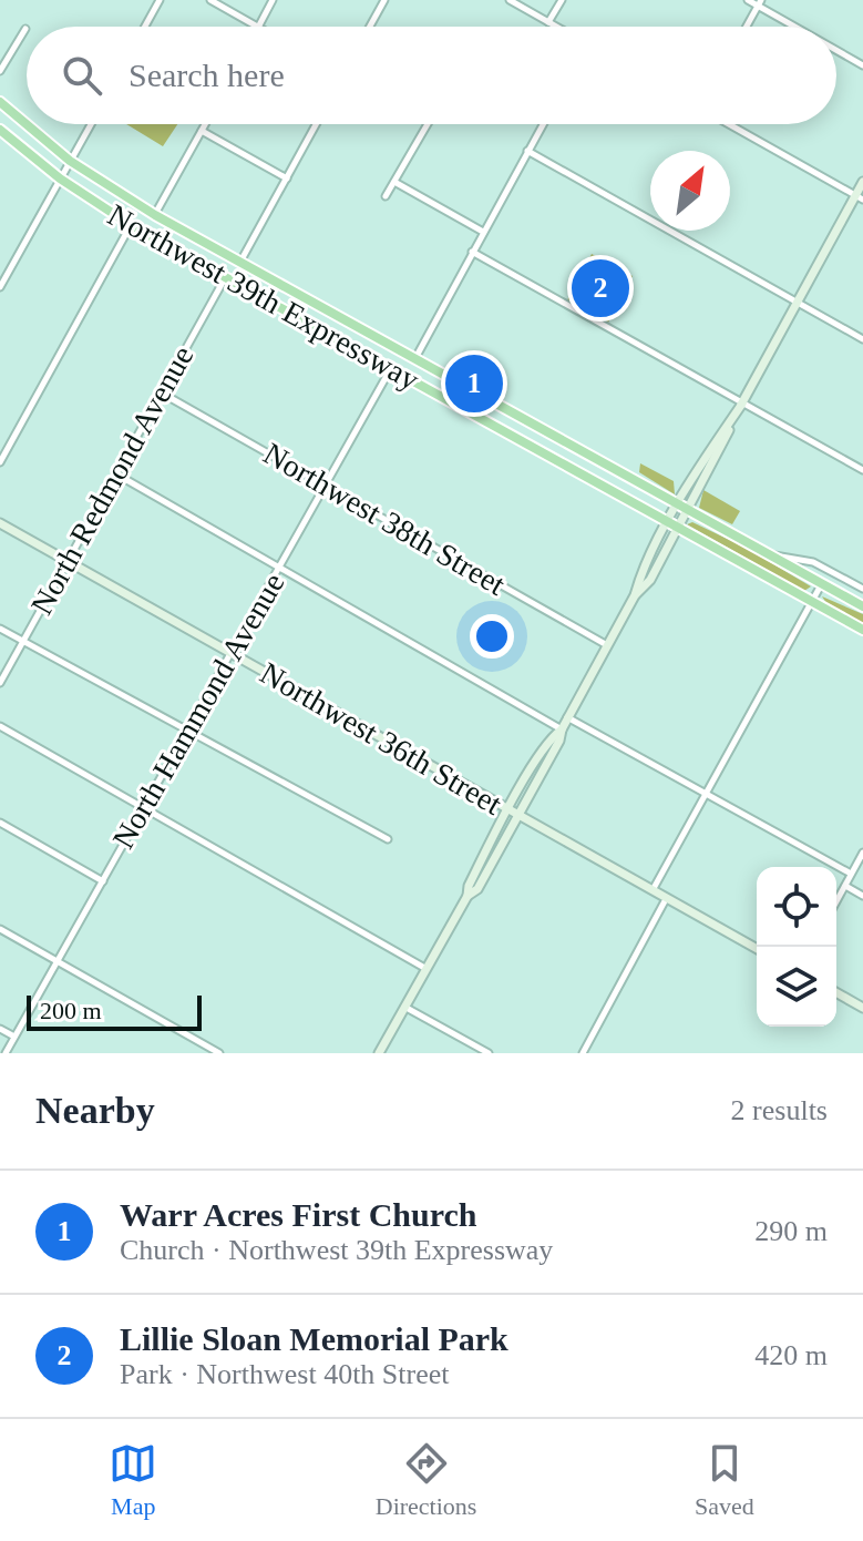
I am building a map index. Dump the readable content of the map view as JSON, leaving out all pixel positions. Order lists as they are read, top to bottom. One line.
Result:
{"streets":{"highway":["Northwest 39th Expressway"],"main road":["Northwest 36th Street"],"street":["North Redmond Avenue","Northwest 38th Street","North Hammond Avenue"]},"crossings":[["Northwest 39th Expressway","North Redmond Avenue"],["Northwest 39th Expressway","North Hammond Avenue"],["North Redmond Avenue","Northwest 38th Street"],["North Redmond Avenue","Northwest 36th Street"],["Northwest 38th Street","North Hammond Avenue"],["North Hammond Avenue","Northwest 36th Street"]],"scale_bar":"200 m","north":"top right","page":{"search":"Search here","pins":["2","1"],"scale":"200 m","heading":["Nearby","2 results"],"list":[{"mark":"1","name":"Warr Acres First Church","note":"Church · Northwest 39th Expressway","value":"290 m"},{"mark":"2","name":"Lillie Sloan Memorial Park","note":"Park · Northwest 40th Street","value":"420 m"}],"nav":["Map","Directions","Saved"]}}
